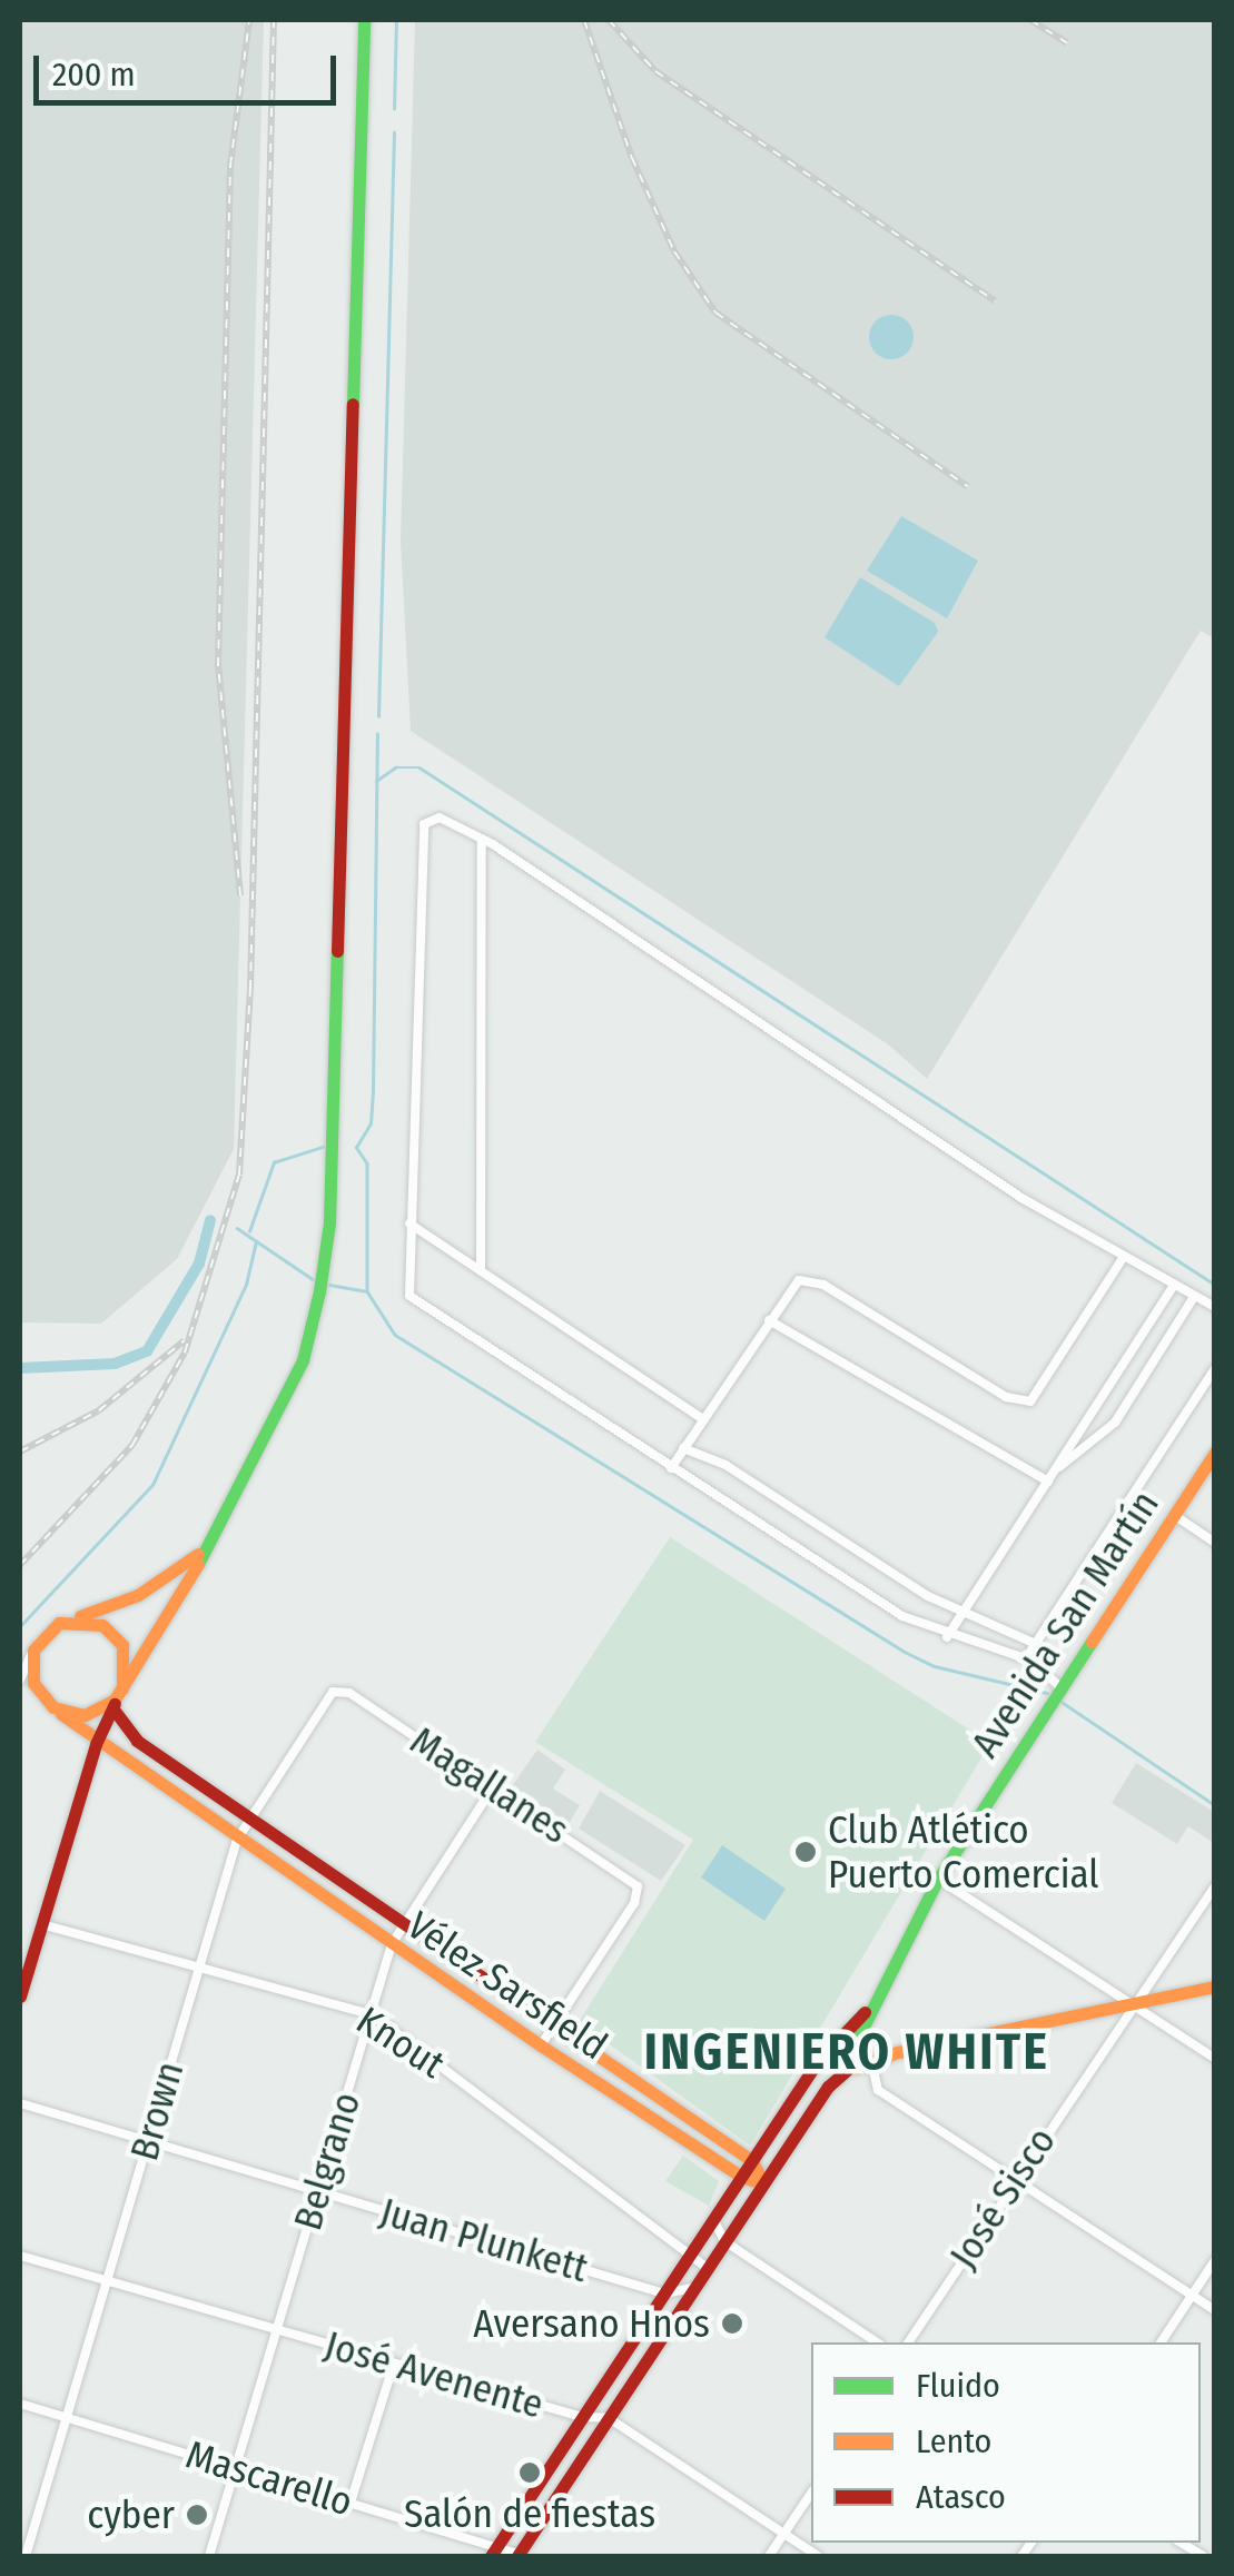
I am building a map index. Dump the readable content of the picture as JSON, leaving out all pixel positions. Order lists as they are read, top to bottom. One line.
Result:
{"streets":{"main road":["Avenida San Martín","Vélez Sarsfield"],"street":["Magallanes","Knout","Brown","Belgrano","José Sisco","Juan Plunkett","José Avenente","Mascarello"]},"crossings":[["Avenida San Martín","Vélez Sarsfield"],["Avenida San Martín","Knout"],["Avenida San Martín","Juan Plunkett"],["Avenida San Martín","José Avenente"],["Avenida San Martín","Mascarello"],["Magallanes","Vélez Sarsfield"],["Magallanes","Brown"],["Magallanes","Belgrano"],["Vélez Sarsfield","Brown"],["Vélez Sarsfield","Belgrano"],["Knout","Brown"],["Knout","Belgrano"],["Brown","Juan Plunkett"],["Brown","José Avenente"],["Brown","Mascarello"],["Belgrano","Juan Plunkett"],["Belgrano","José Avenente"],["Belgrano","Mascarello"]],"districts":["INGENIERO WHITE"],"places":["Club Atlético Puerto Comercial","Aversano Hnos","Salón de fiestas","cyber"],"legend":["Fluido","Lento","Atasco"],"scale_bar":"200 m"}
